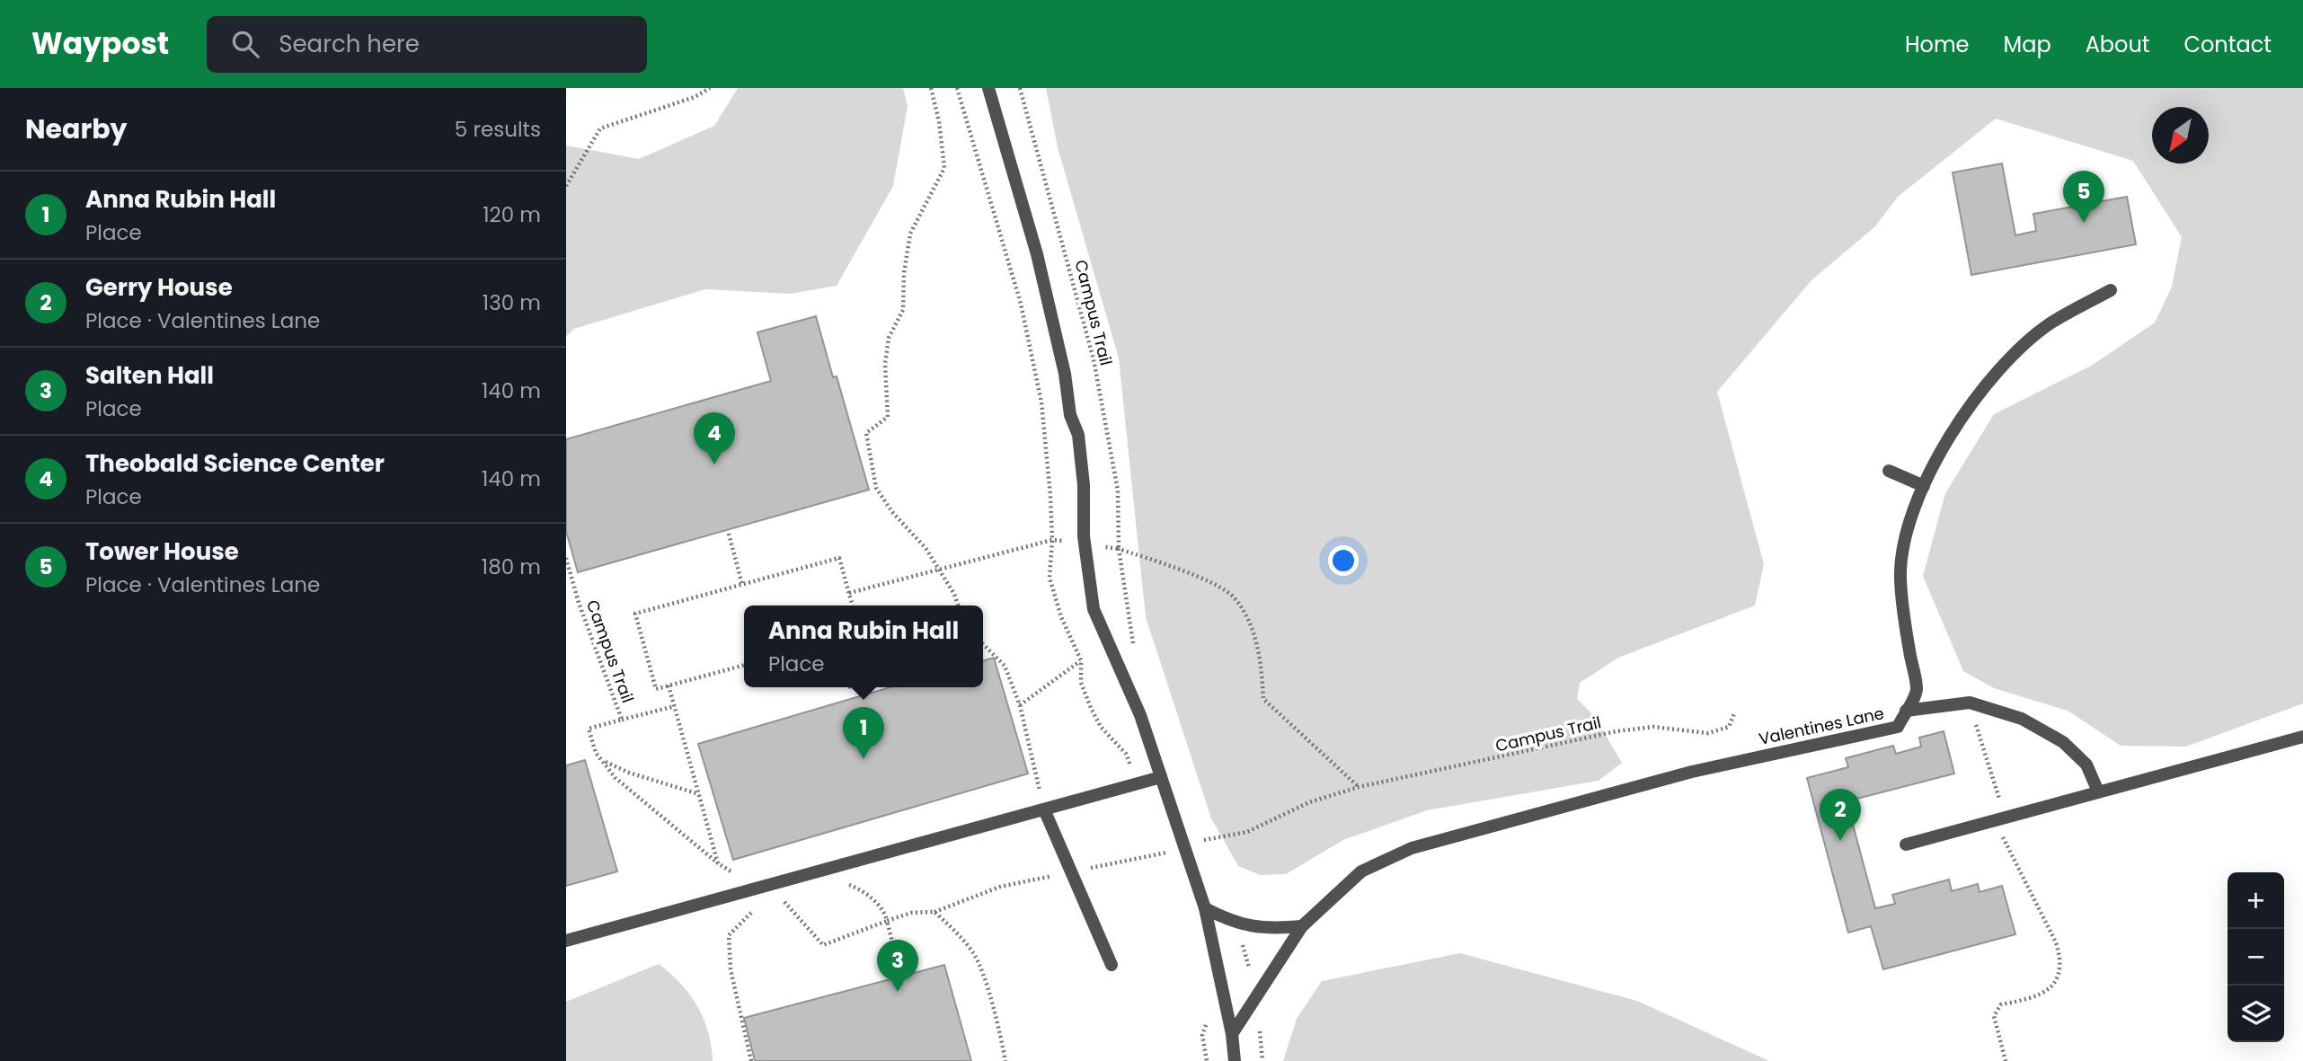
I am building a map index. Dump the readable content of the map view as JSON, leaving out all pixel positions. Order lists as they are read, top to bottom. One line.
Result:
{"streets":{"street":["Valentines Lane"],"path":["Campus Trail"]},"north":"bottom left","page":{"header":"Waypost","search":"Search here","nav":["Home","Map","About","Contact"],"heading":["Nearby","5 results"],"list":[{"mark":"1","name":"Anna Rubin Hall","note":"Place","value":"120 m"},{"mark":"2","name":"Gerry House","note":"Place · Valentines Lane","value":"130 m"},{"mark":"3","name":"Salten Hall","note":"Place","value":"140 m"},{"mark":"4","name":"Theobald Science Center","note":"Place","value":"140 m"},{"mark":"5","name":"Tower House","note":"Place · Valentines Lane","value":"180 m"}],"pins":["5","4","1","2","3"],"popup":["Anna Rubin Hall","Place"],"map_buttons":["+","−"]}}
